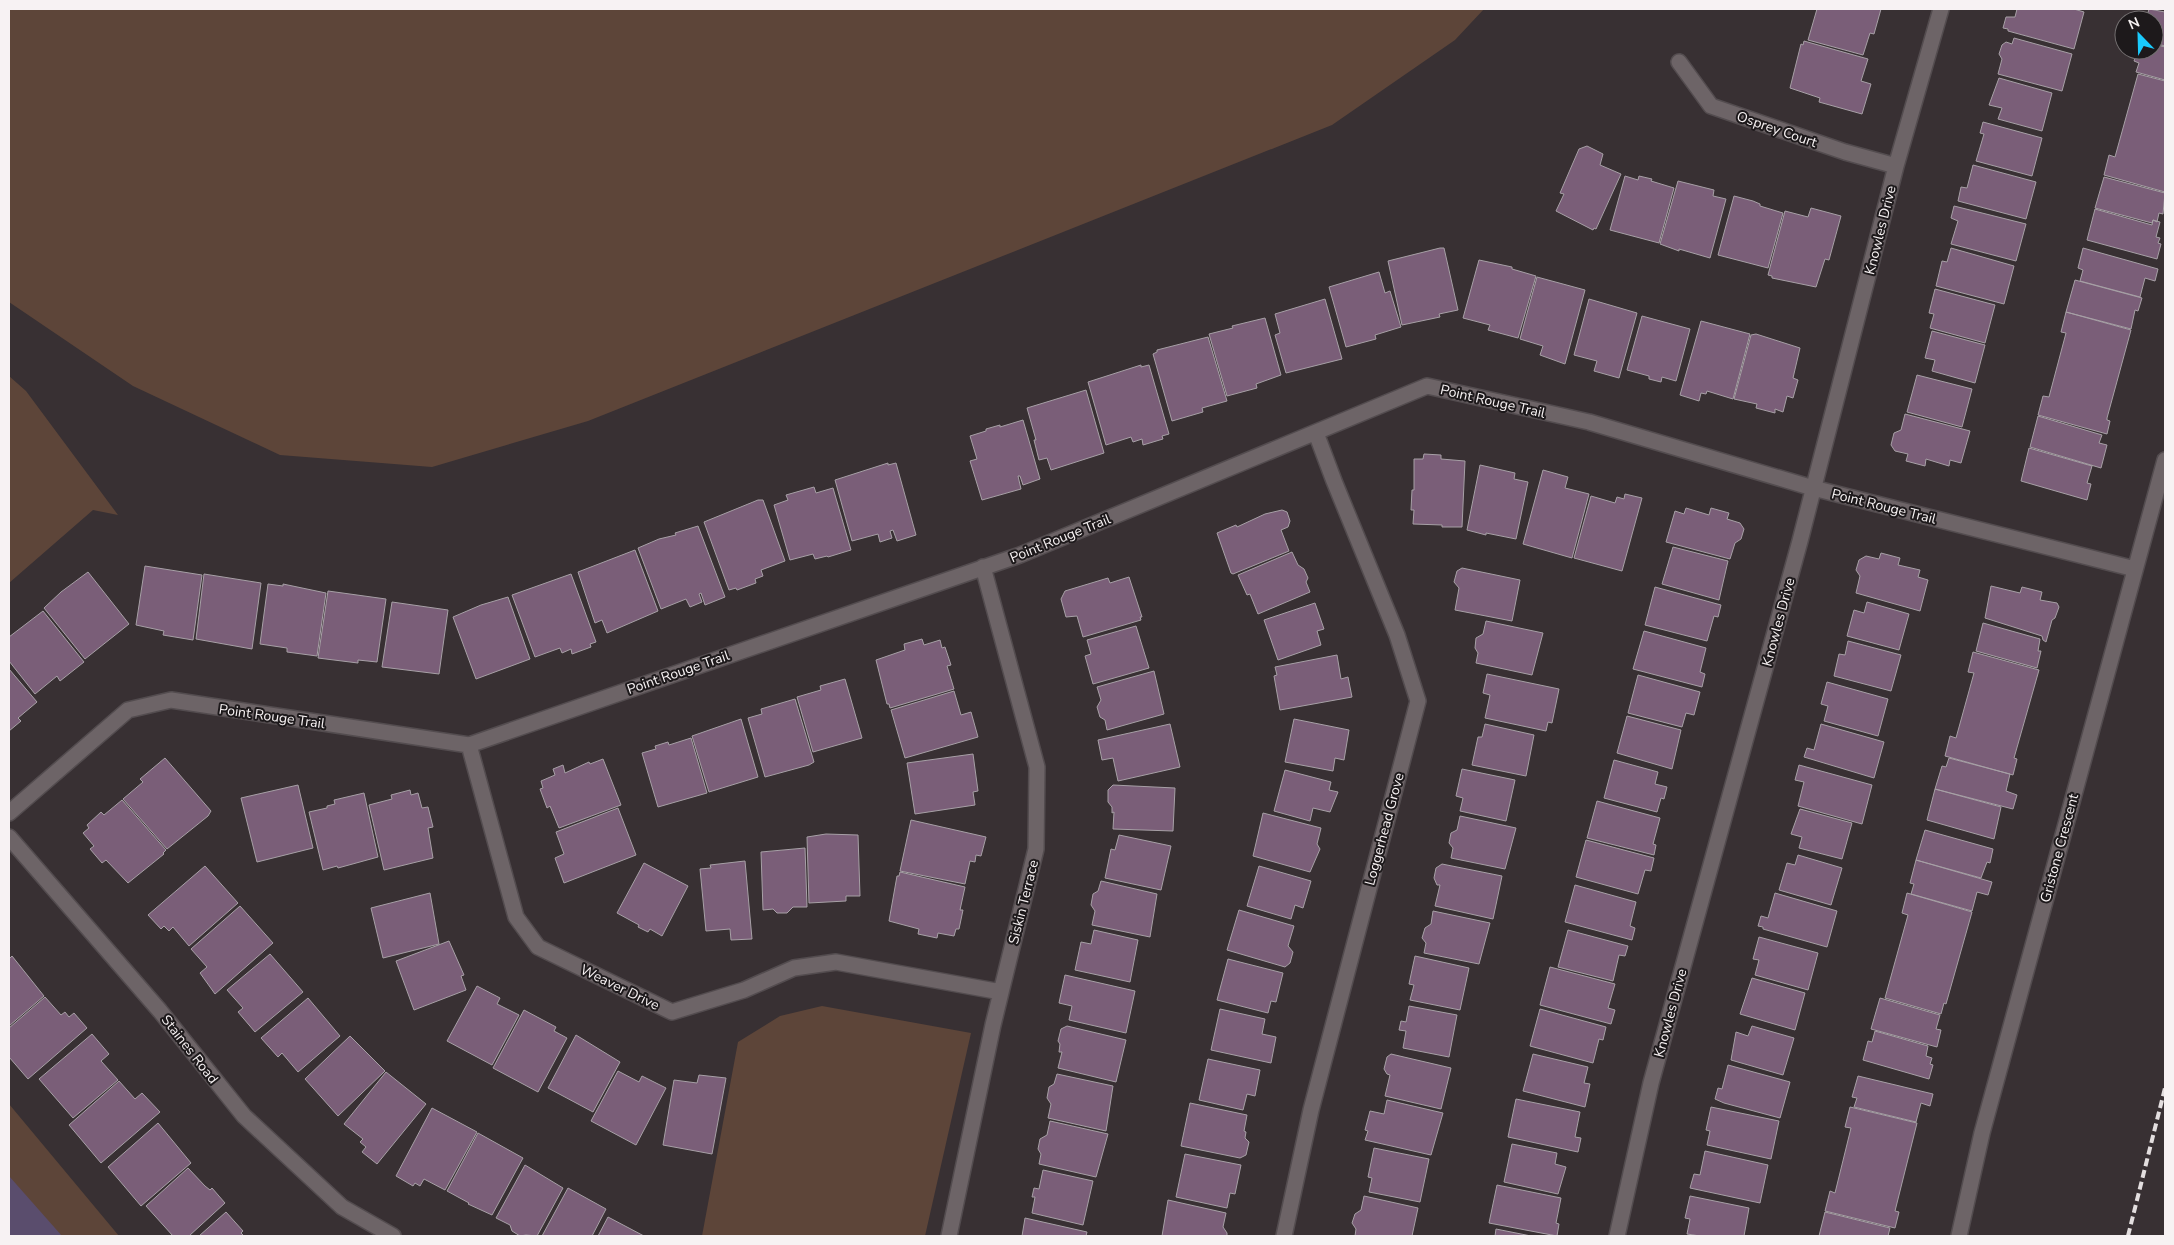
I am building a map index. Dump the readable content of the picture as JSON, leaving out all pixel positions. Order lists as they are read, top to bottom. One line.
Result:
{"streets":{"street":["Osprey Court","Knowles Drive","Point Rouge Trail","Loggerhead Grove","Gristone Crescent","Siskin Terrace","Weaver Drive","Staines Road"]},"crossings":[["Osprey Court","Knowles Drive"],["Knowles Drive","Point Rouge Trail"],["Point Rouge Trail","Loggerhead Grove"],["Point Rouge Trail","Gristone Crescent"],["Point Rouge Trail","Siskin Terrace"],["Point Rouge Trail","Weaver Drive"],["Siskin Terrace","Weaver Drive"]],"north":"top left"}
